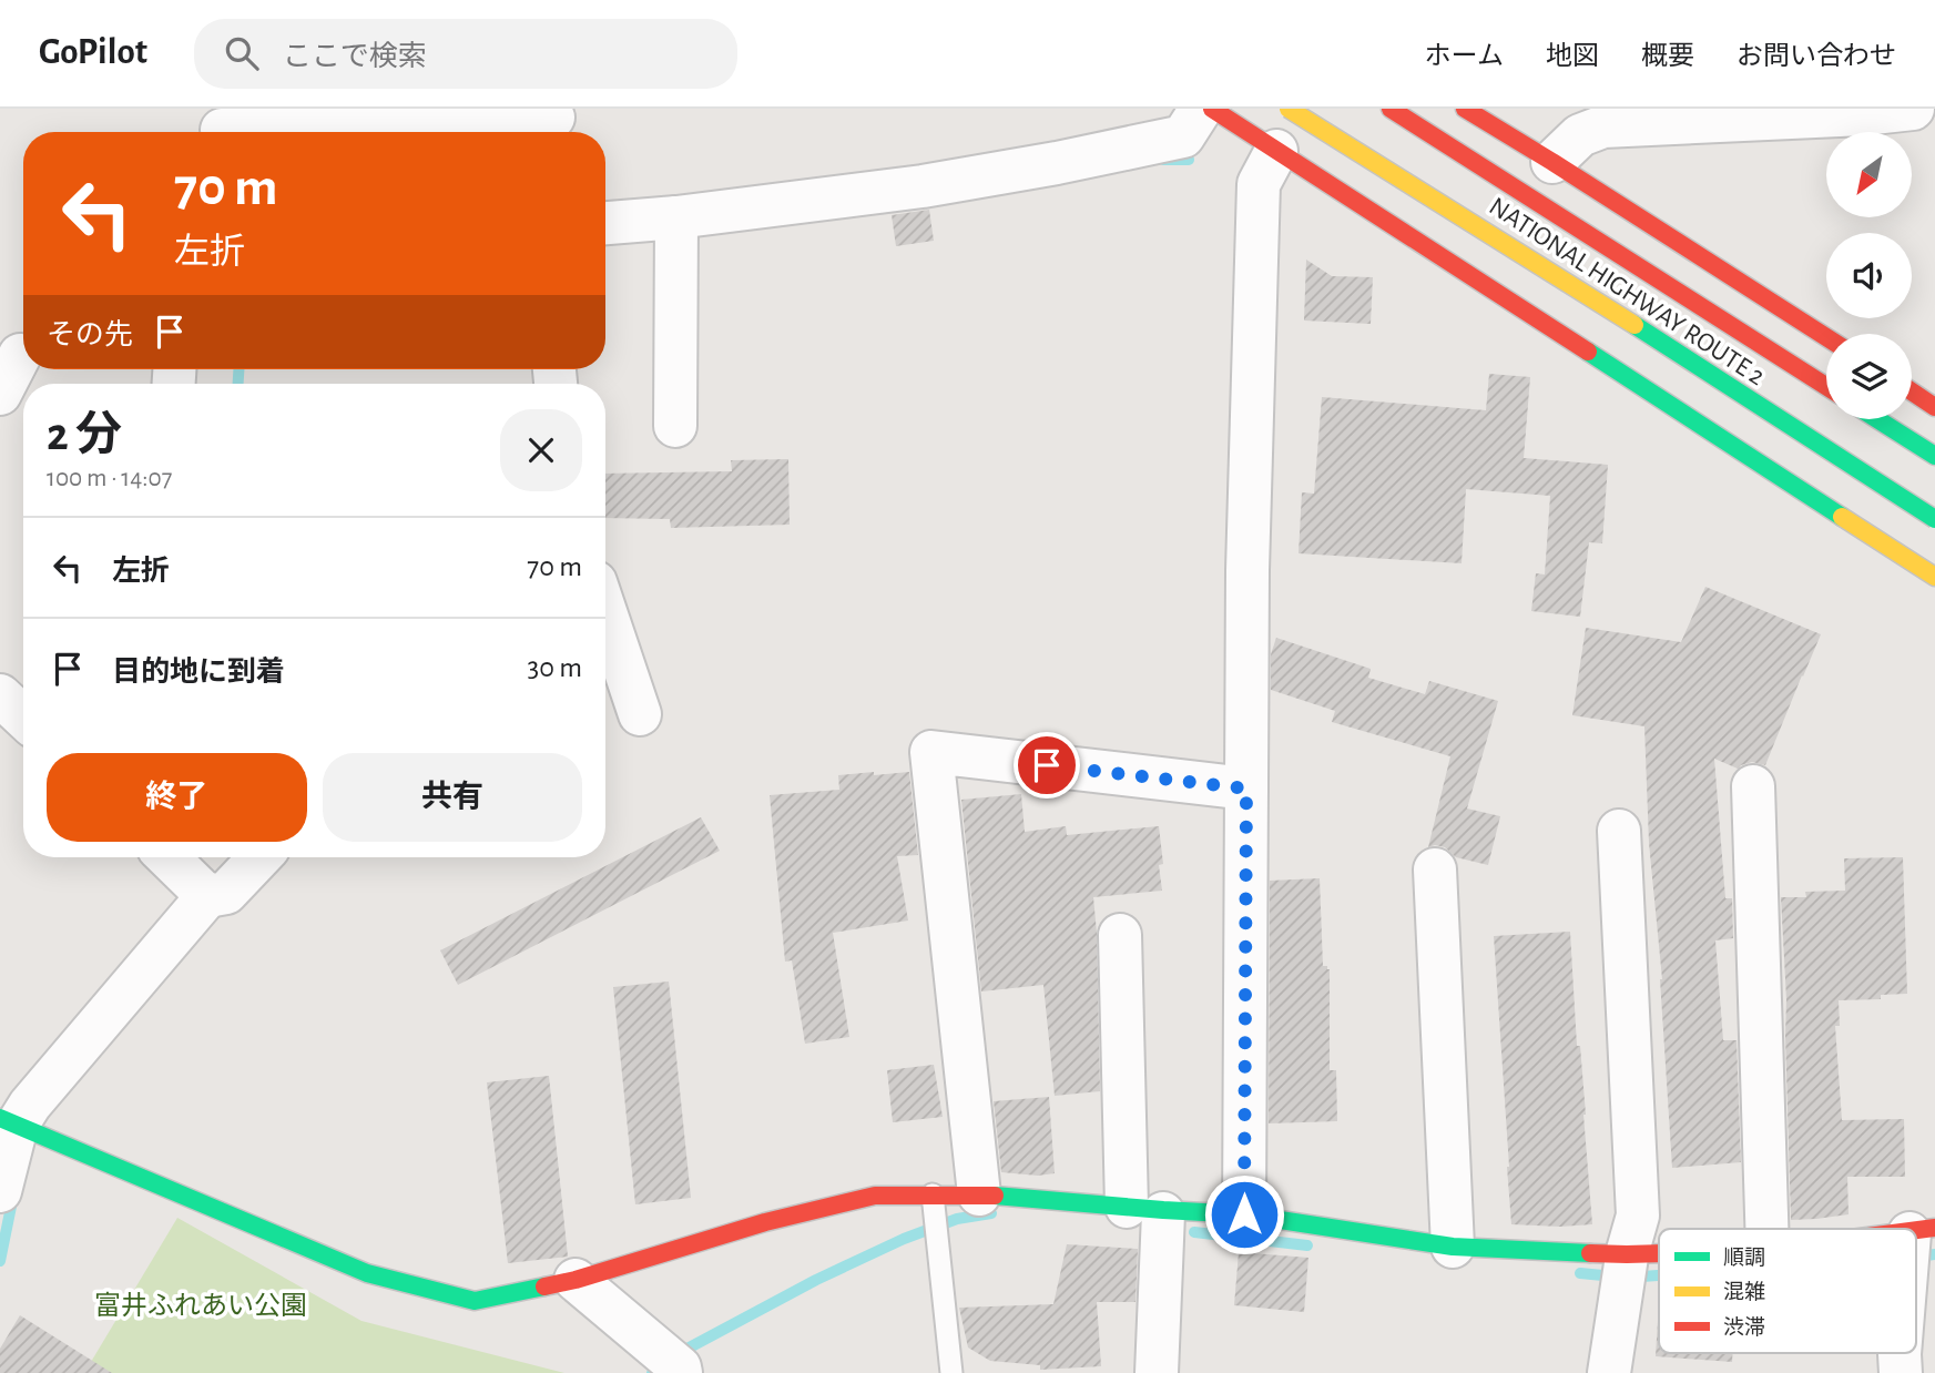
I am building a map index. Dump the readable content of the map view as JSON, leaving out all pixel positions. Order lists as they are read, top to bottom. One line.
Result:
{"streets":{"main road":["NATIONAL HIGHWAY ROUTE 2"]},"parks":["富井ふれあい公園"],"legend":["順調","混雑","渋滞"],"north":"bottom left","page":{"header":"GoPilot","search":"ここで検索","nav":["ホーム","地図","概要","お問い合わせ"],"turn":["70 m","左折"],"then":"その先","heading":["2 分","100 m · 14:07"],"list":[{"name":"左折","value":"70 m"},{"name":"目的地に到着","value":"30 m"}],"buttons":["終了","共有"]}}
